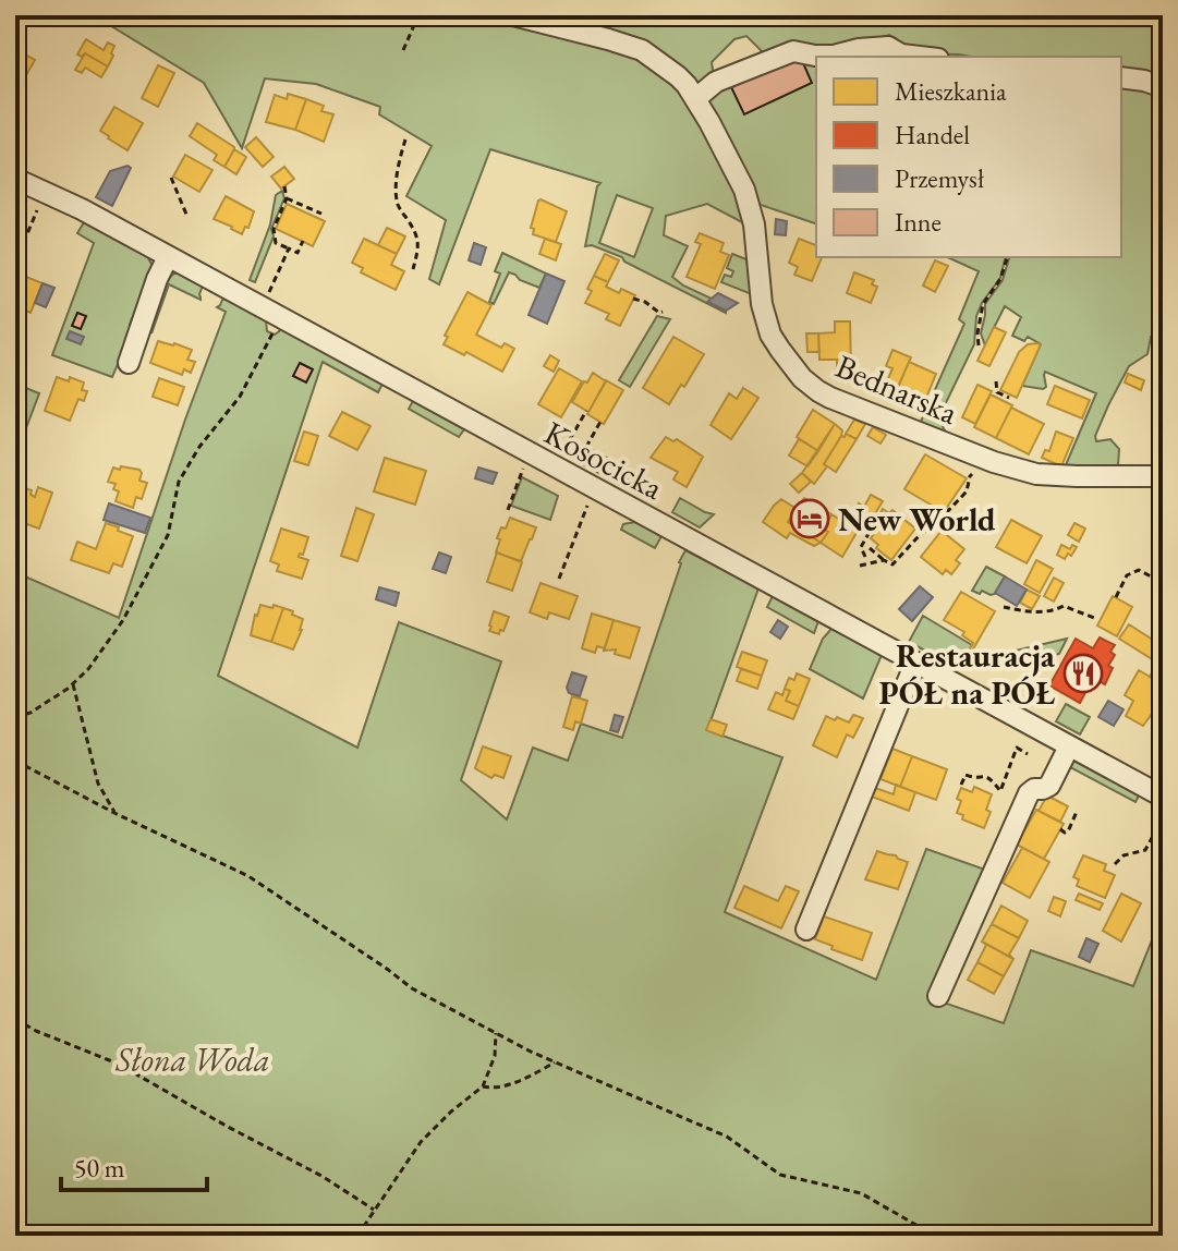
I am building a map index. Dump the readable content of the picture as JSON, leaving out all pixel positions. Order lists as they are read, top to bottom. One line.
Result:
{"streets":{"street":["Bednarska","Kosocicka"]},"parks":["Słona Woda"],"places":{"hotel":["New World"],"restaurant":["Restauracja PÓŁ na PÓŁ"]},"legend":["Mieszkania","Handel","Przemysł","Inne"],"scale_bar":"50 m"}
